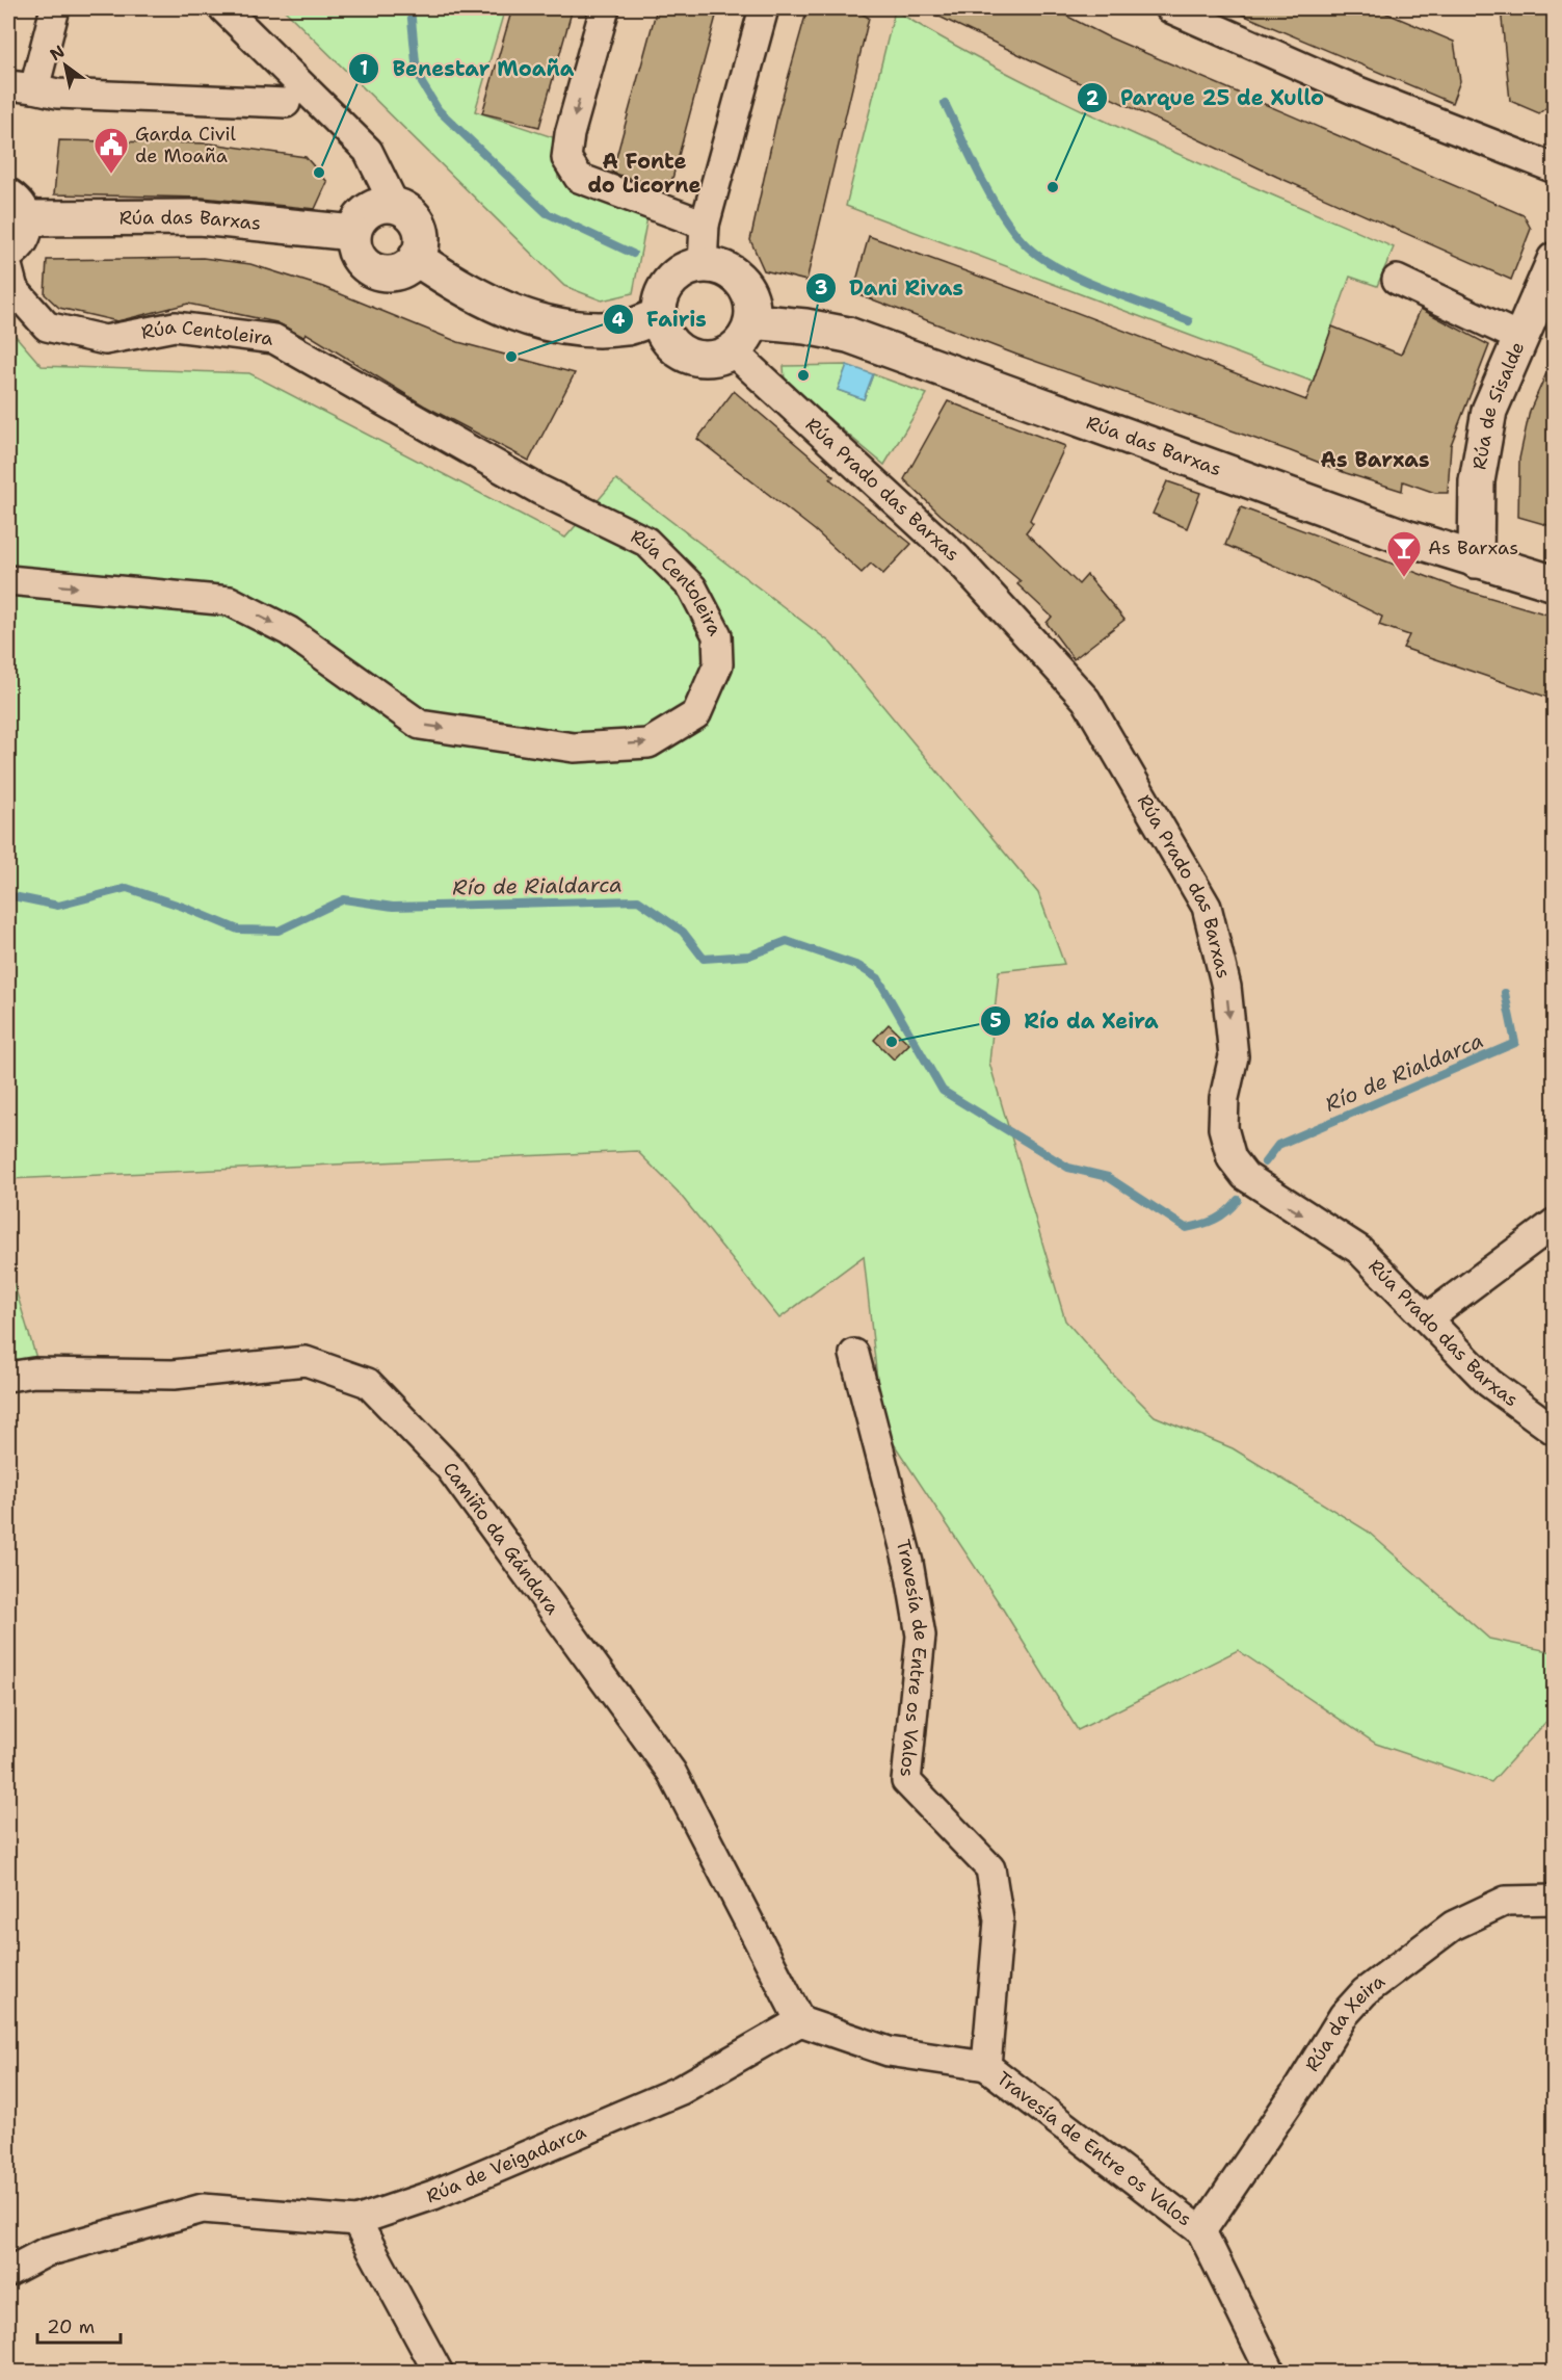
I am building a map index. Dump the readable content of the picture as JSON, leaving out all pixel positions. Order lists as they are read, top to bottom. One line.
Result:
{"streets":{"street":["Rúa das Barxas","Rúa Centoleira","Rúa de Sisalde","Rúa Prado das Barxas","Camiño da Gándara","Travesía de Entre os Valos","Rúa da Xeira","Rúa de Veigadarca"]},"crossings":[["Rúa das Barxas","Rúa de Sisalde"],["Rúa das Barxas","Rúa Prado das Barxas"],["Camiño da Gándara","Rúa de Veigadarca"],["Travesía de Entre os Valos","Rúa da Xeira"]],"one_way":["Rúa Prado das Barxas"],"districts":["A Fonte do Licorne","As Barxas"],"water":["Río de Rialdarca"],"places":{"other":["Benestar Moaña","Parque 25 de Xullo","Fairis","Dani Rivas","Río da Xeira"],"public building":["Garda Civil de Moaña"],"bar":["As Barxas"]},"scale_bar":"20 m","north":"top left"}
